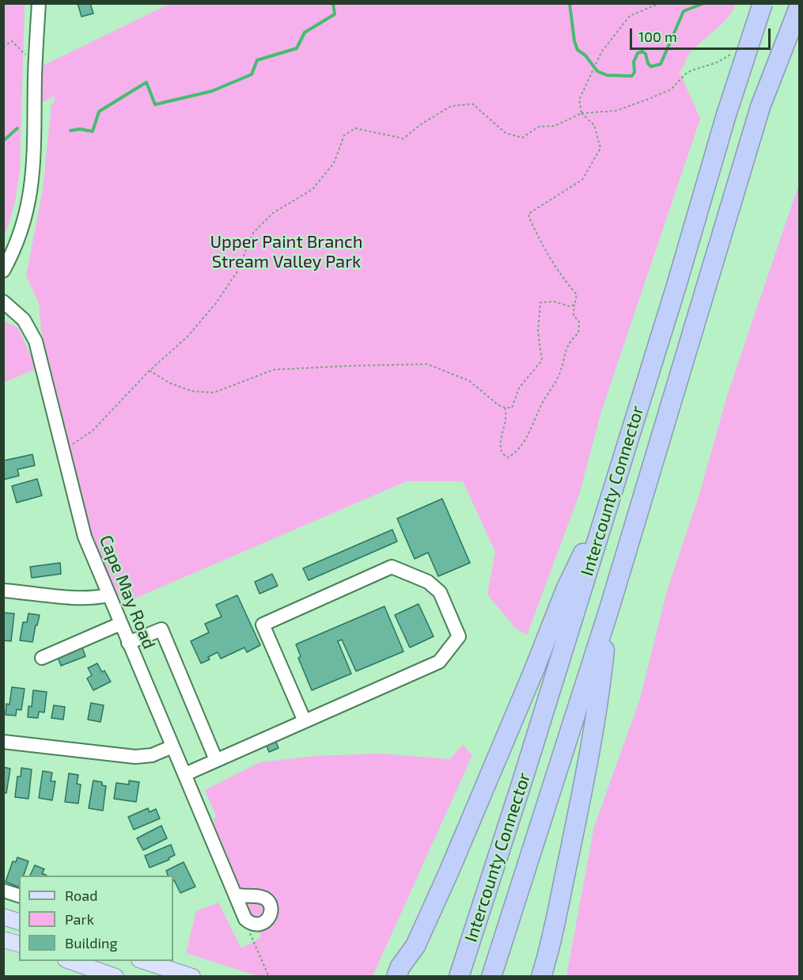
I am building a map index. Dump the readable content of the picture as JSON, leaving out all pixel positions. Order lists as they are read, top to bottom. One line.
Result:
{"streets":{"highway":["Intercounty Connector"],"street":["Cape May Road"]},"parks":["Upper Paint Branch Stream Valley Park"],"legend":["Road","Park","Building"],"scale_bar":"100 m"}
